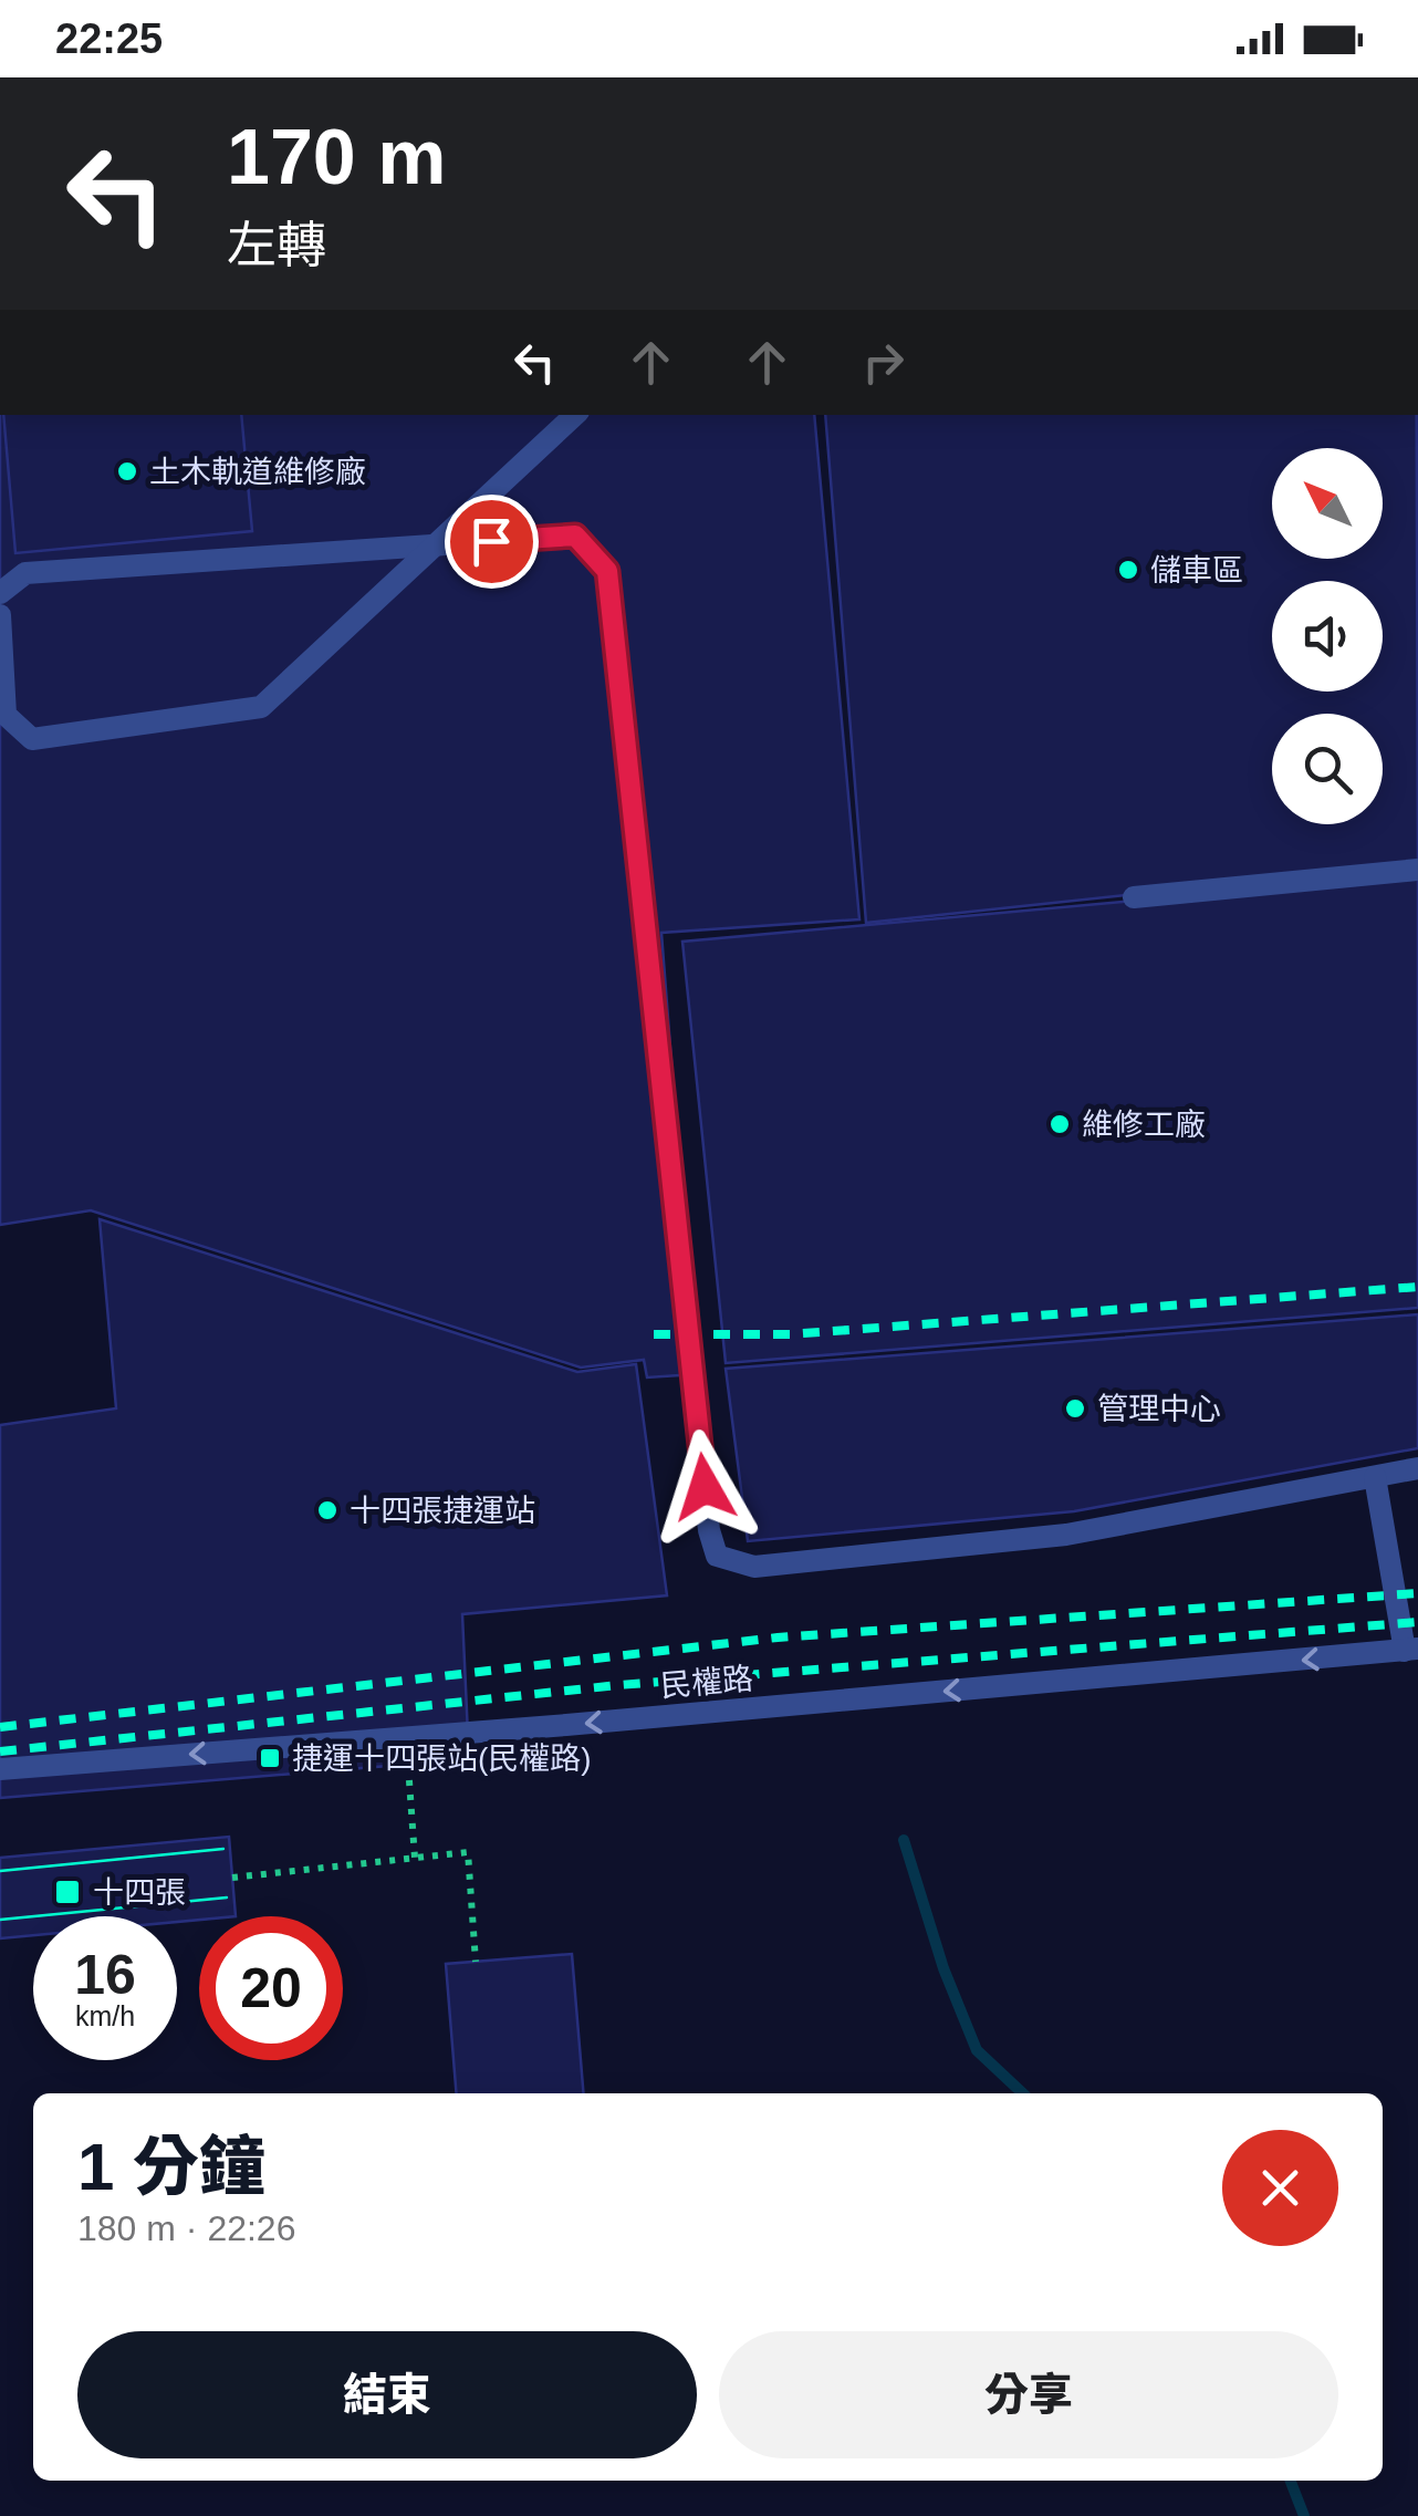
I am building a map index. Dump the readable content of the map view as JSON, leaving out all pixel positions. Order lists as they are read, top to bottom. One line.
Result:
{"streets":{"lane":["民權路"]},"one_way":["民權路"],"places":{"other":["土木軌道維修廠","儲車區","維修工廠","管理中心","十四張捷運站"],"transit":["捷運十四張站(民權路)","十四張"]},"north":"top left","page":{"status":"22:25","turn":["170 m","左轉"],"speed":"16 km/h","limit":"20","heading":["1 分鐘","180 m · 22:26"],"buttons":["結束","分享"]}}
